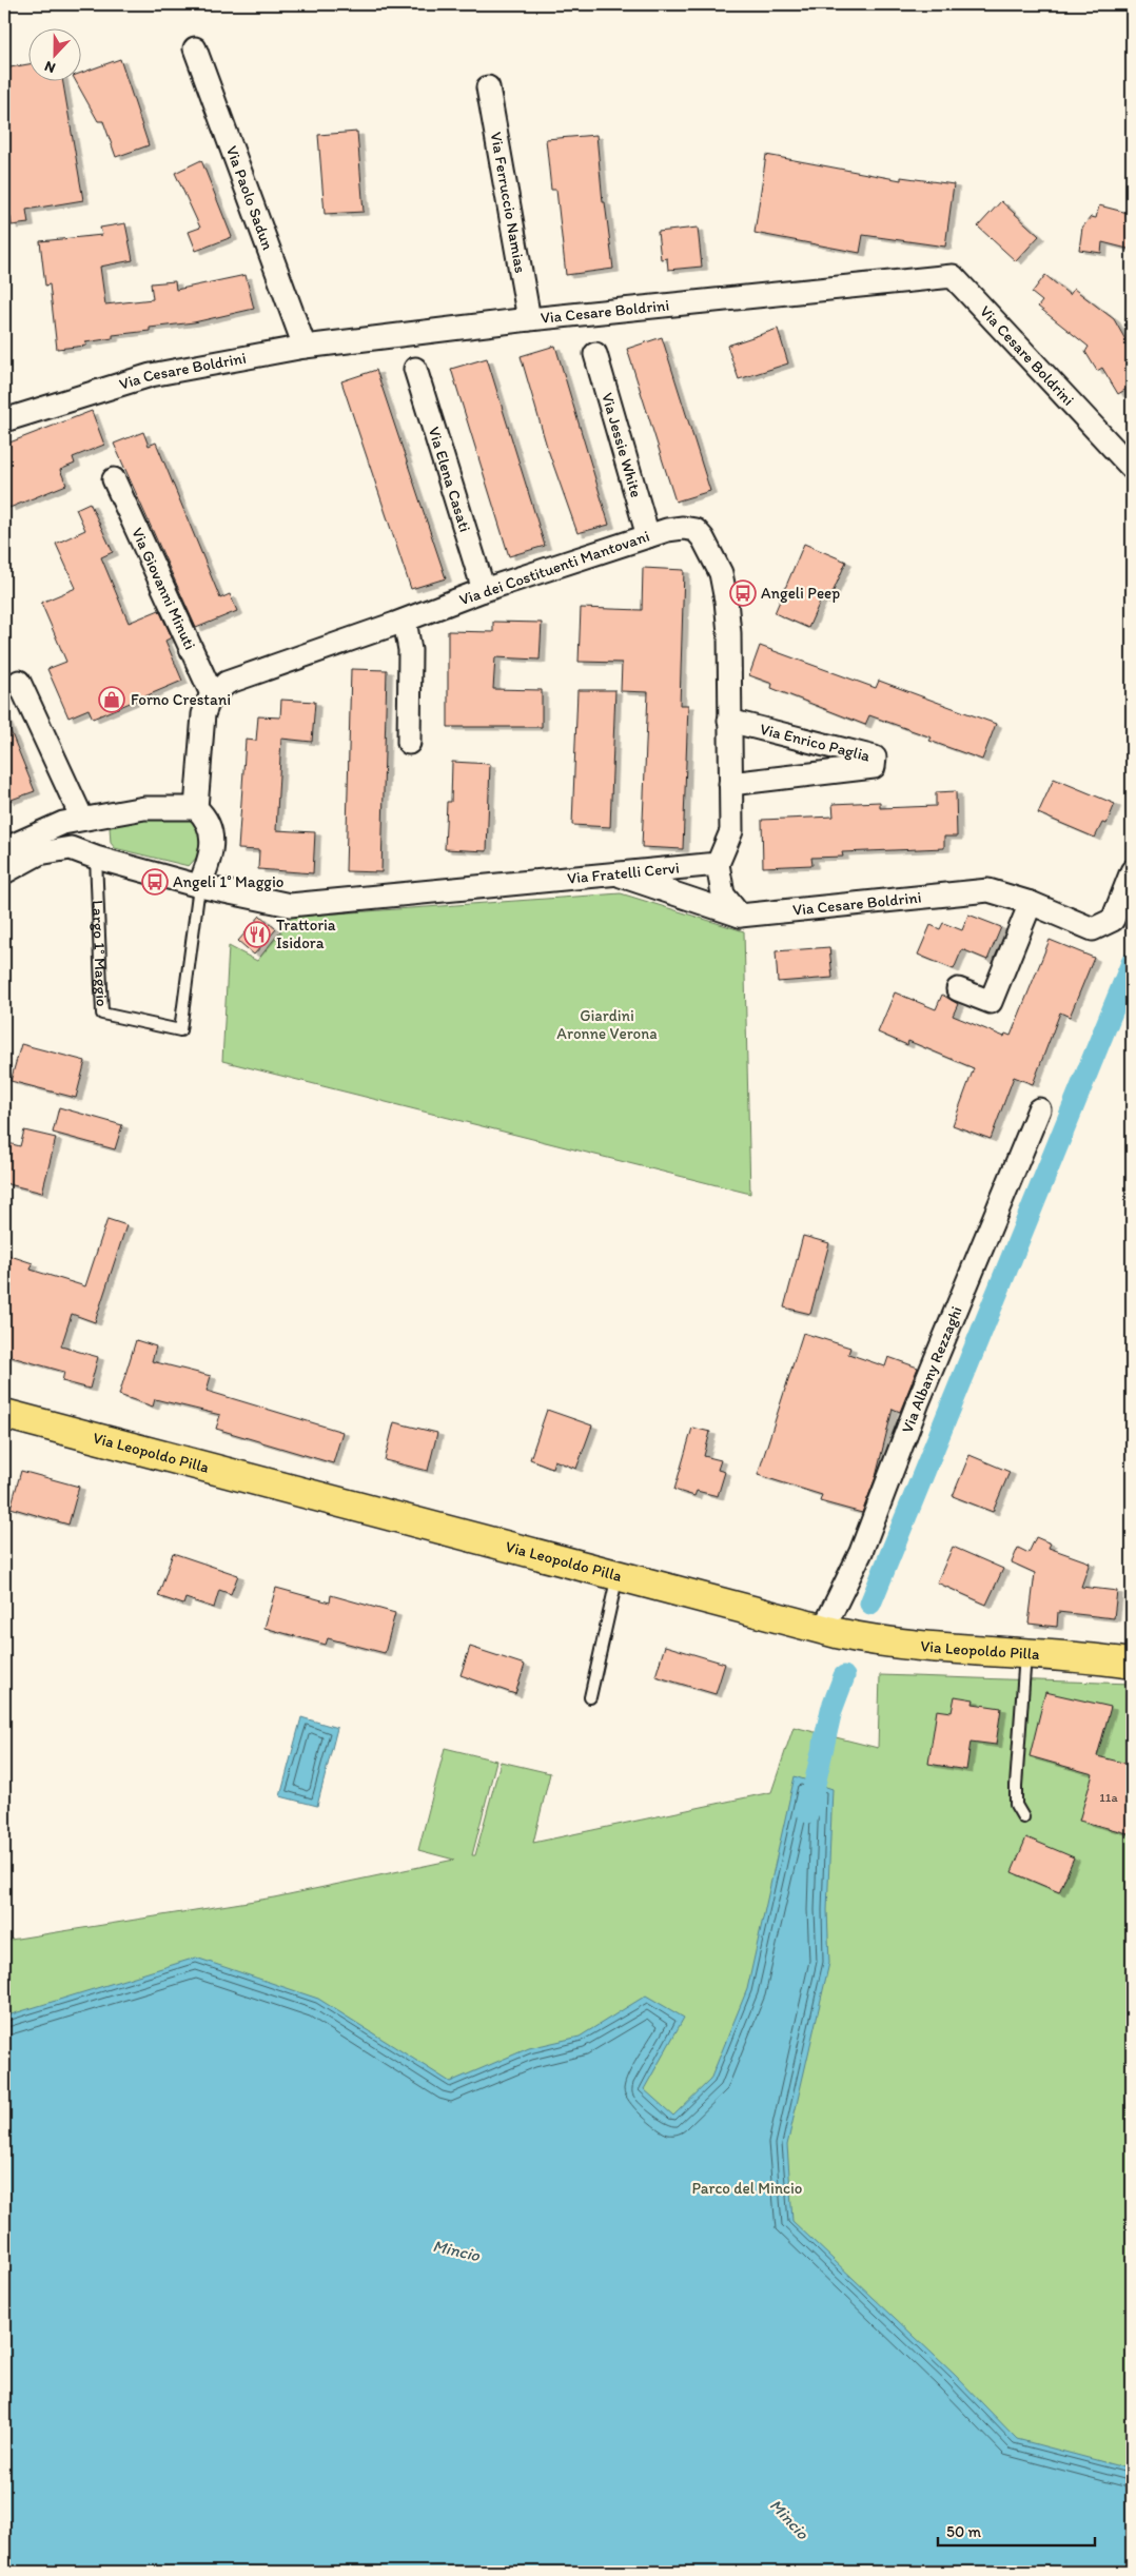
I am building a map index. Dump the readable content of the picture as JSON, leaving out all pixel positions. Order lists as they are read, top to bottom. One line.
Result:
{"streets":{"main road":["Via Leopoldo Pilla"],"street":["Via Paolo Sadun","Via Ferruccio Namias","Via Cesare Boldrini","Via Jessie White","Via Elena Casati","Via dei Costituenti Mantovani","Via Giovanni Minuti","Via Enrico Paglia","Via Fratelli Cervi","Largo 1° Maggio","Via Albany Rezzaghi"]},"crossings":[["Via Paolo Sadun","Via Cesare Boldrini"],["Via Ferruccio Namias","Via Cesare Boldrini"],["Via Jessie White","Via dei Costituenti Mantovani"],["Via Elena Casati","Via dei Costituenti Mantovani"],["Via dei Costituenti Mantovani","Via Giovanni Minuti"],["Via dei Costituenti Mantovani","Via Enrico Paglia"],["Via dei Costituenti Mantovani","Largo 1° Maggio"],["Via Fratelli Cervi","Largo 1° Maggio"],["Via Albany Rezzaghi","Via Leopoldo Pilla"]],"water":["Mincio"],"parks":["Giardini Aronne Verona","Parco del Mincio"],"places":{"bus stop":["Angeli Peep","Angeli 1° Maggio"],"shop":["Forno Crestani"],"restaurant":["Trattoria Isidora"]},"house_numbers":["11a"],"scale_bar":"50 m","north":"bottom"}
